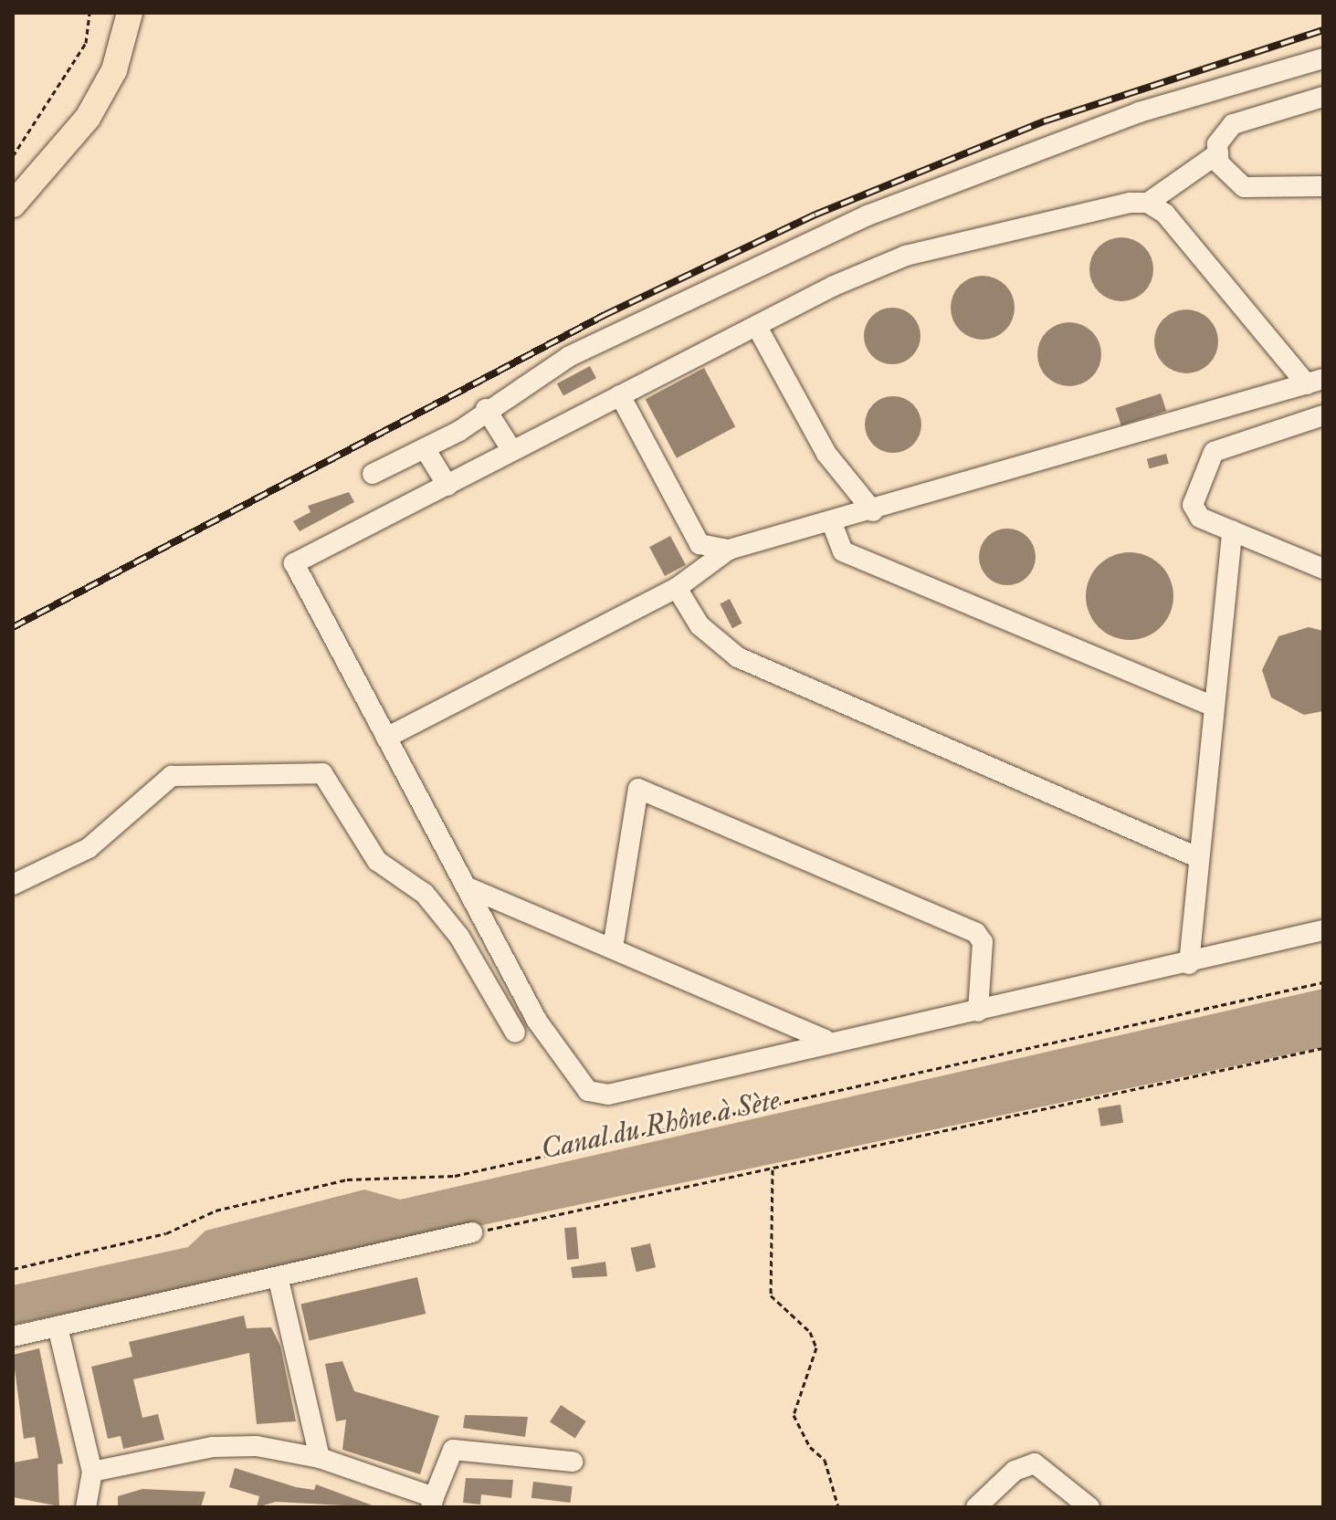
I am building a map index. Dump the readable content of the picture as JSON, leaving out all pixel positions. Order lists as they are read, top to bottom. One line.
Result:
{"water":["Canal du Rhône à Sète"]}
